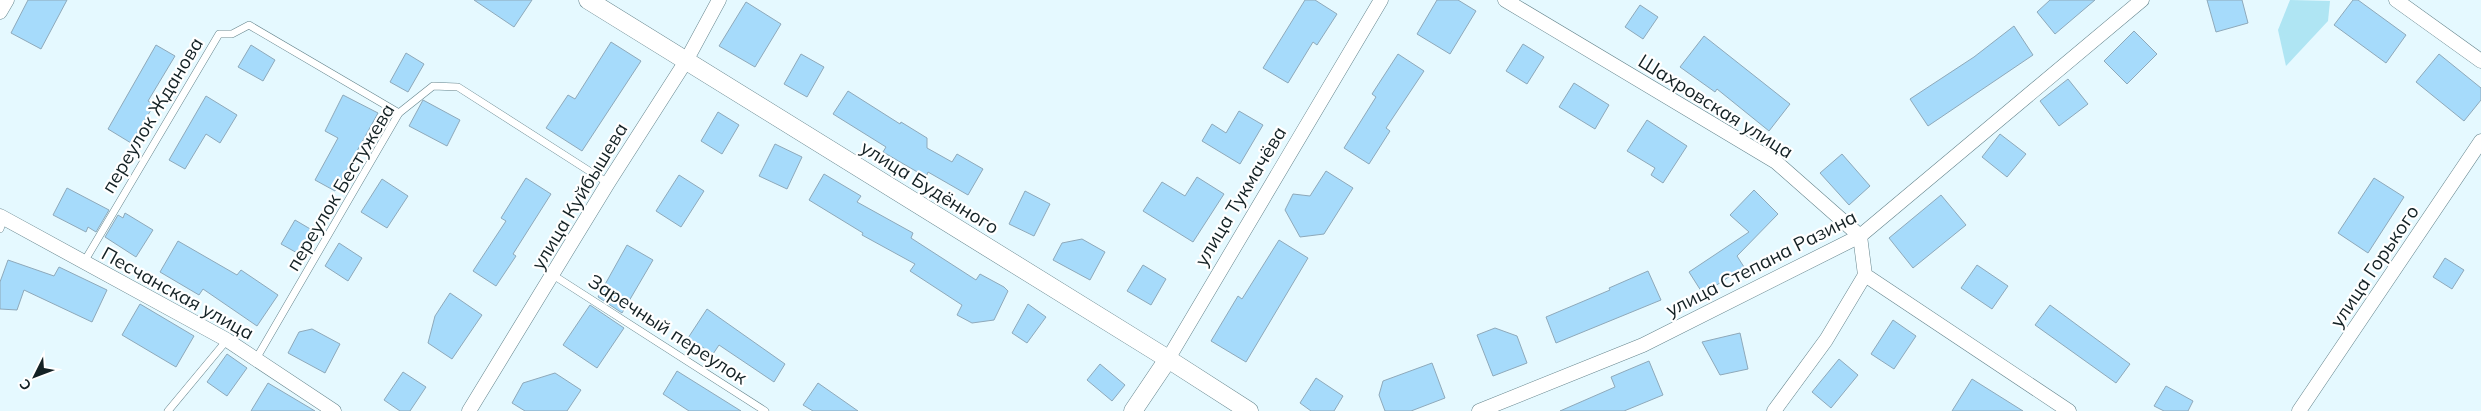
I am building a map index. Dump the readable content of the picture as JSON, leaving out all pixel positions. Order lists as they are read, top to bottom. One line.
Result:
{"streets":{"street":["Шахровская улица","улица Будённого","улица Куйбышева","улица Тукмачёва","улица Степана Разина","улица Горького","Песчанская улица"],"lane":["переулок Жданова","переулок Бестужева","Заречный переулок"]},"crossings":[["Шахровская улица","улица Степана Разина"],["переулок Жданова","переулок Бестужева"],["переулок Жданова","Песчанская улица"],["переулок Бестужева","улица Куйбышева"],["переулок Бестужева","Песчанская улица"],["улица Будённого","улица Куйбышева"],["улица Будённого","улица Тукмачёва"],["улица Куйбышева","Заречный переулок"]],"north":"bottom left"}
